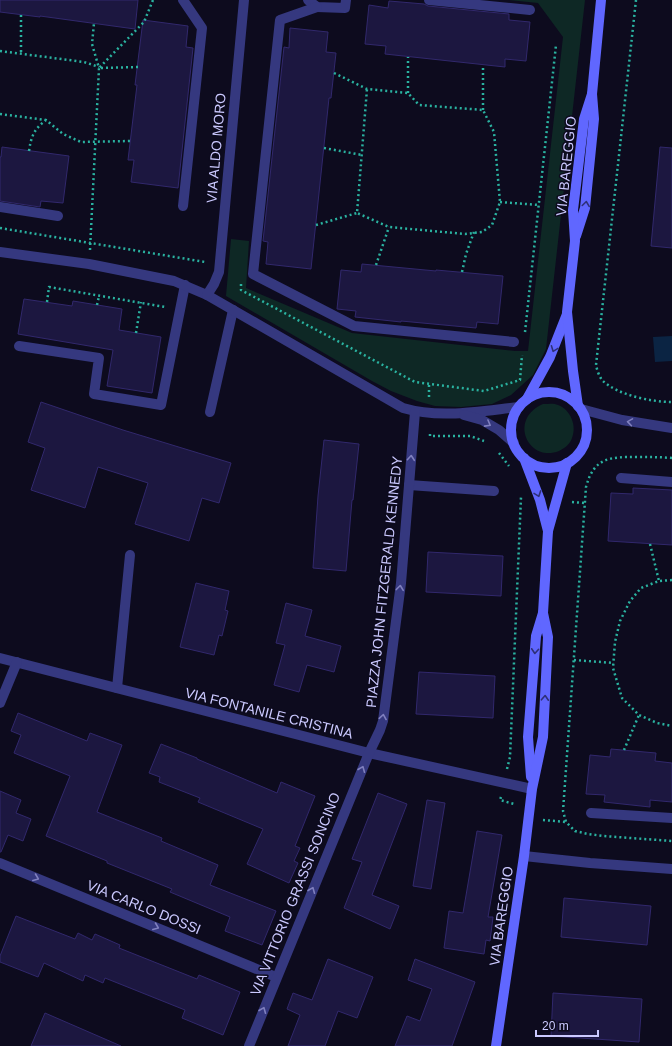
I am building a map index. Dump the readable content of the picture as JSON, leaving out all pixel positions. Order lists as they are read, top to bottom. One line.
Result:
{"streets":{"street":["VIA ALDO MORO","VIA BAREGGIO","PIAZZA JOHN FITZGERALD KENNEDY","VIA FONTANILE CRISTINA","VIA VITTORIO GRASSI SONCINO","VIA CARLO DOSSI"]},"crossings":[["VIA BAREGGIO","VIA FONTANILE CRISTINA"],["PIAZZA JOHN FITZGERALD KENNEDY","VIA FONTANILE CRISTINA"],["PIAZZA JOHN FITZGERALD KENNEDY","VIA VITTORIO GRASSI SONCINO"],["VIA FONTANILE CRISTINA","VIA VITTORIO GRASSI SONCINO"],["VIA VITTORIO GRASSI SONCINO","VIA CARLO DOSSI"]],"one_way":["PIAZZA JOHN FITZGERALD KENNEDY","VIA VITTORIO GRASSI SONCINO","VIA CARLO DOSSI"],"scale_bar":"20 m"}
